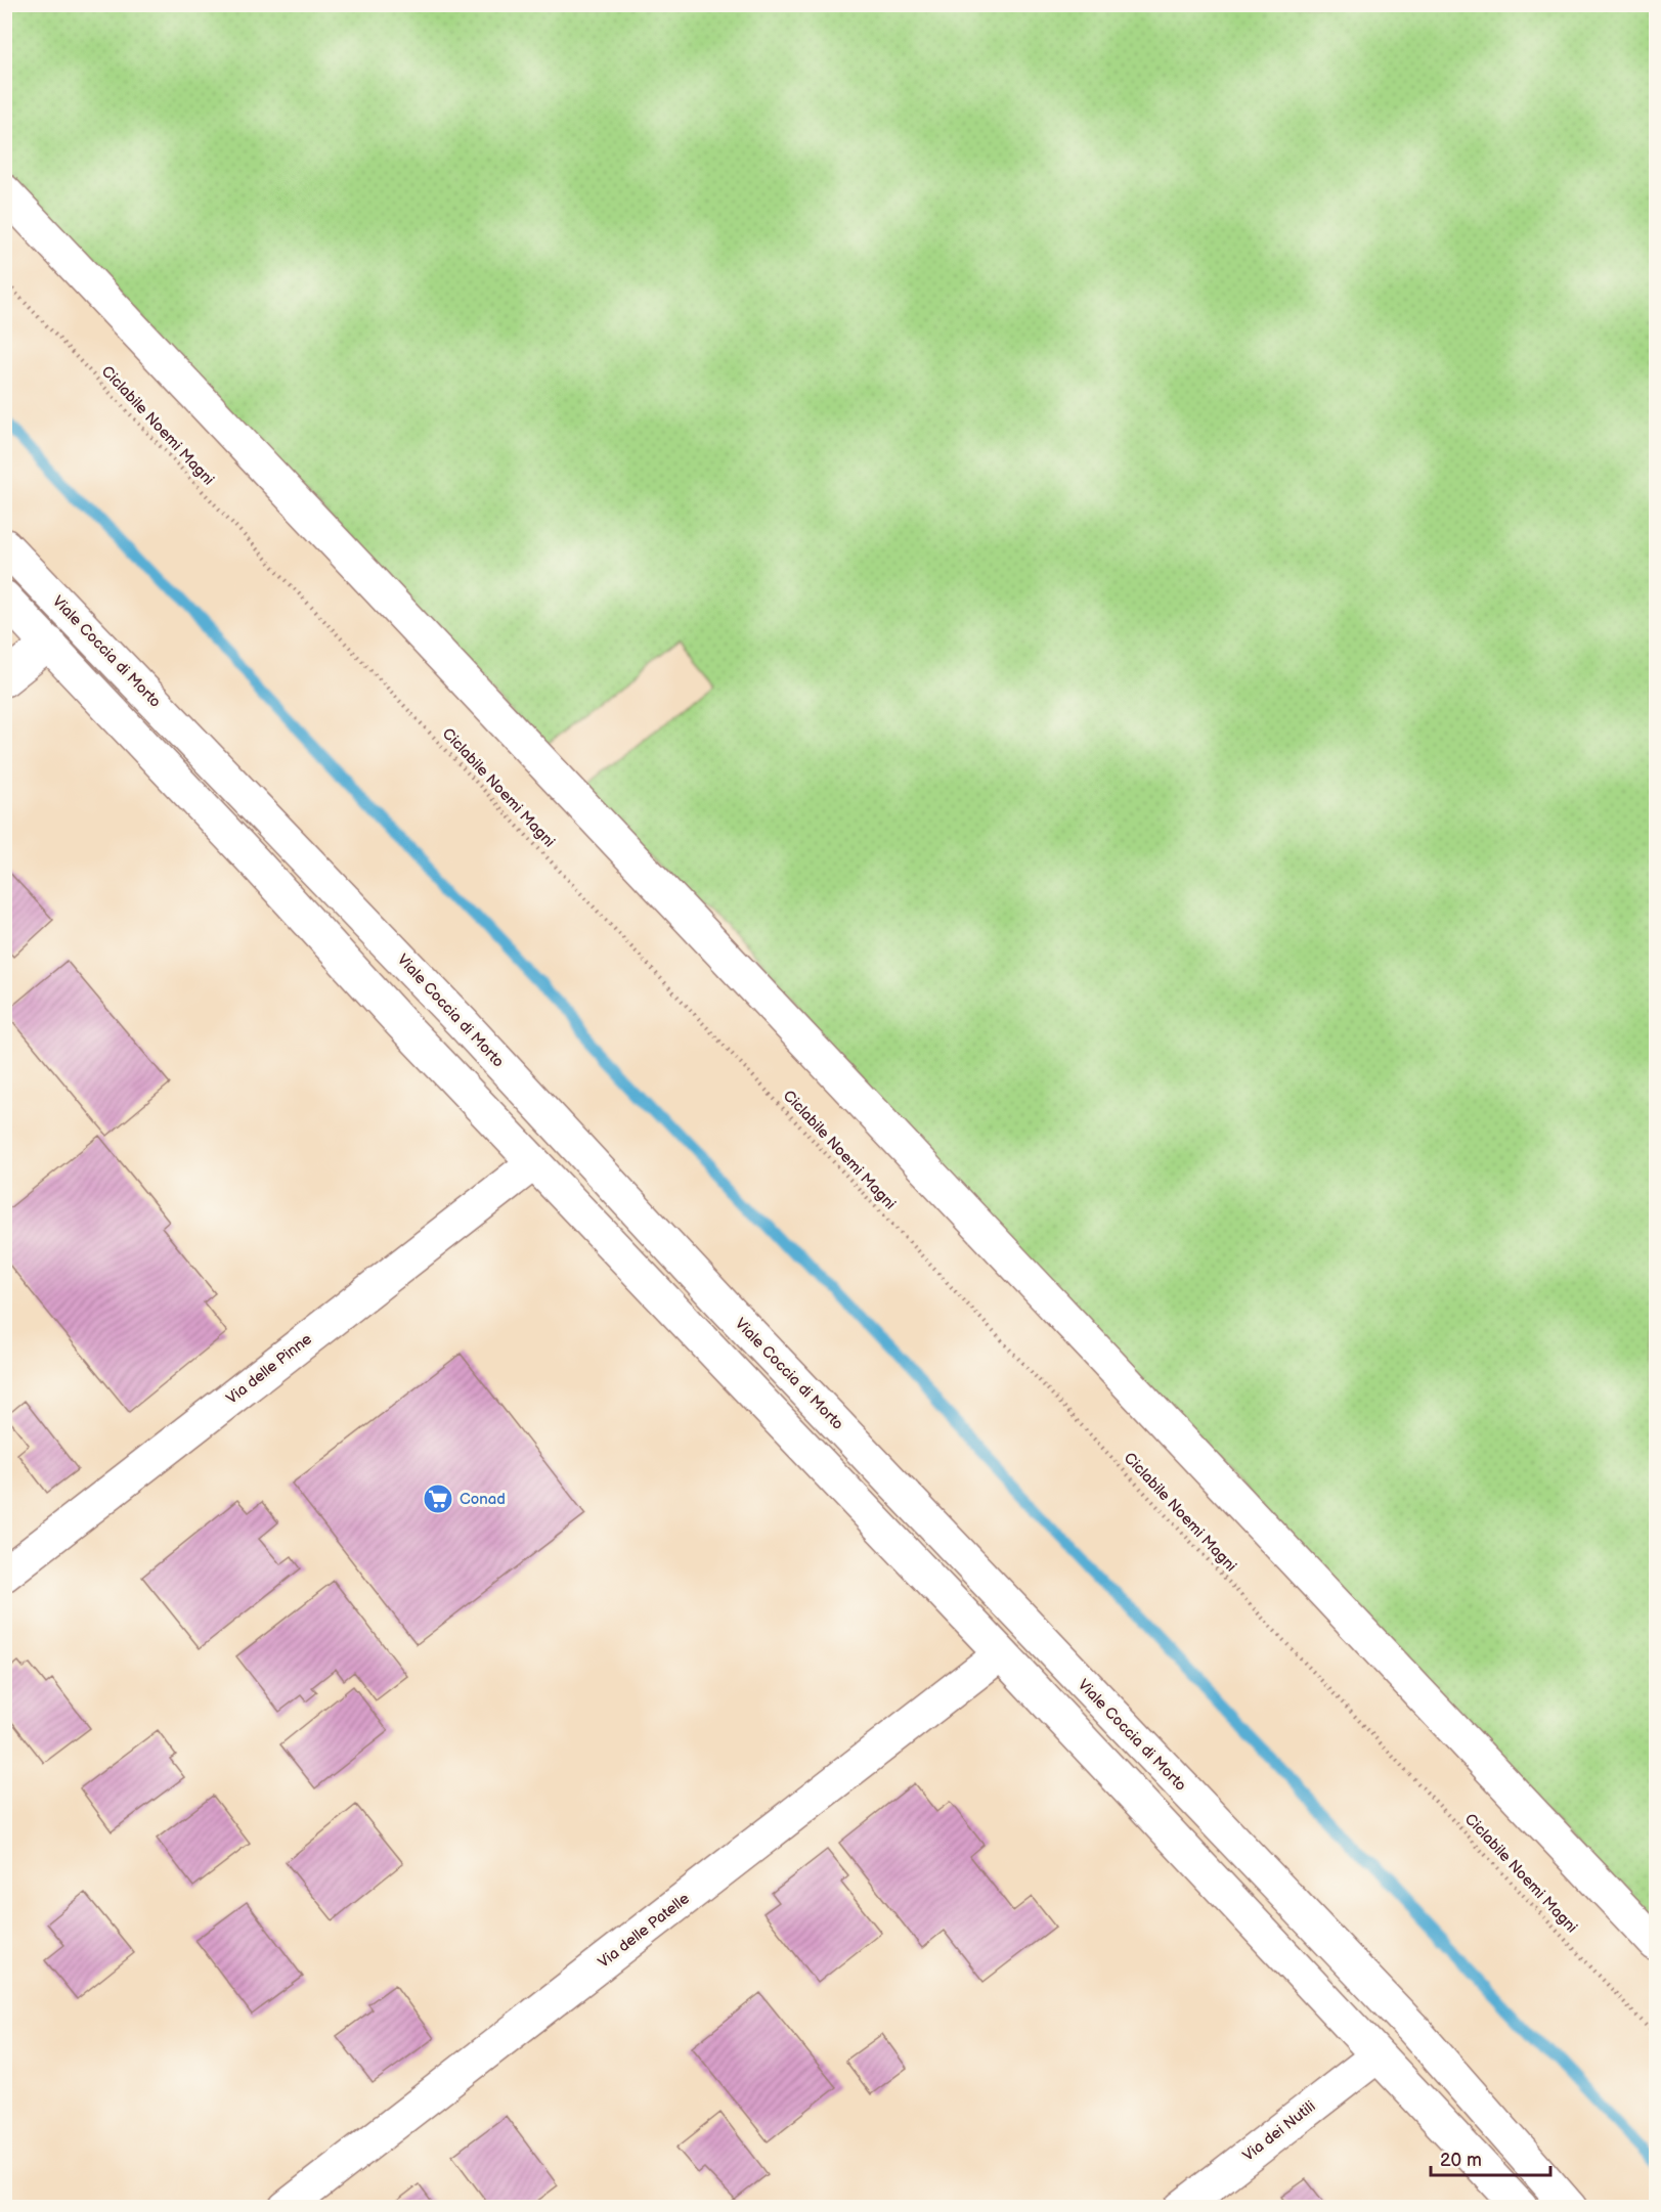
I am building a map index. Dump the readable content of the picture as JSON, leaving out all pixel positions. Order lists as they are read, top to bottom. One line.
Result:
{"streets":{"street":["Viale Coccia di Morto","Via delle Pinne","Via delle Patelle","Via dei Nutili"],"path":["Ciclabile Noemi Magni"]},"places":{"supermarket":["Conad"]},"scale_bar":"20 m"}
